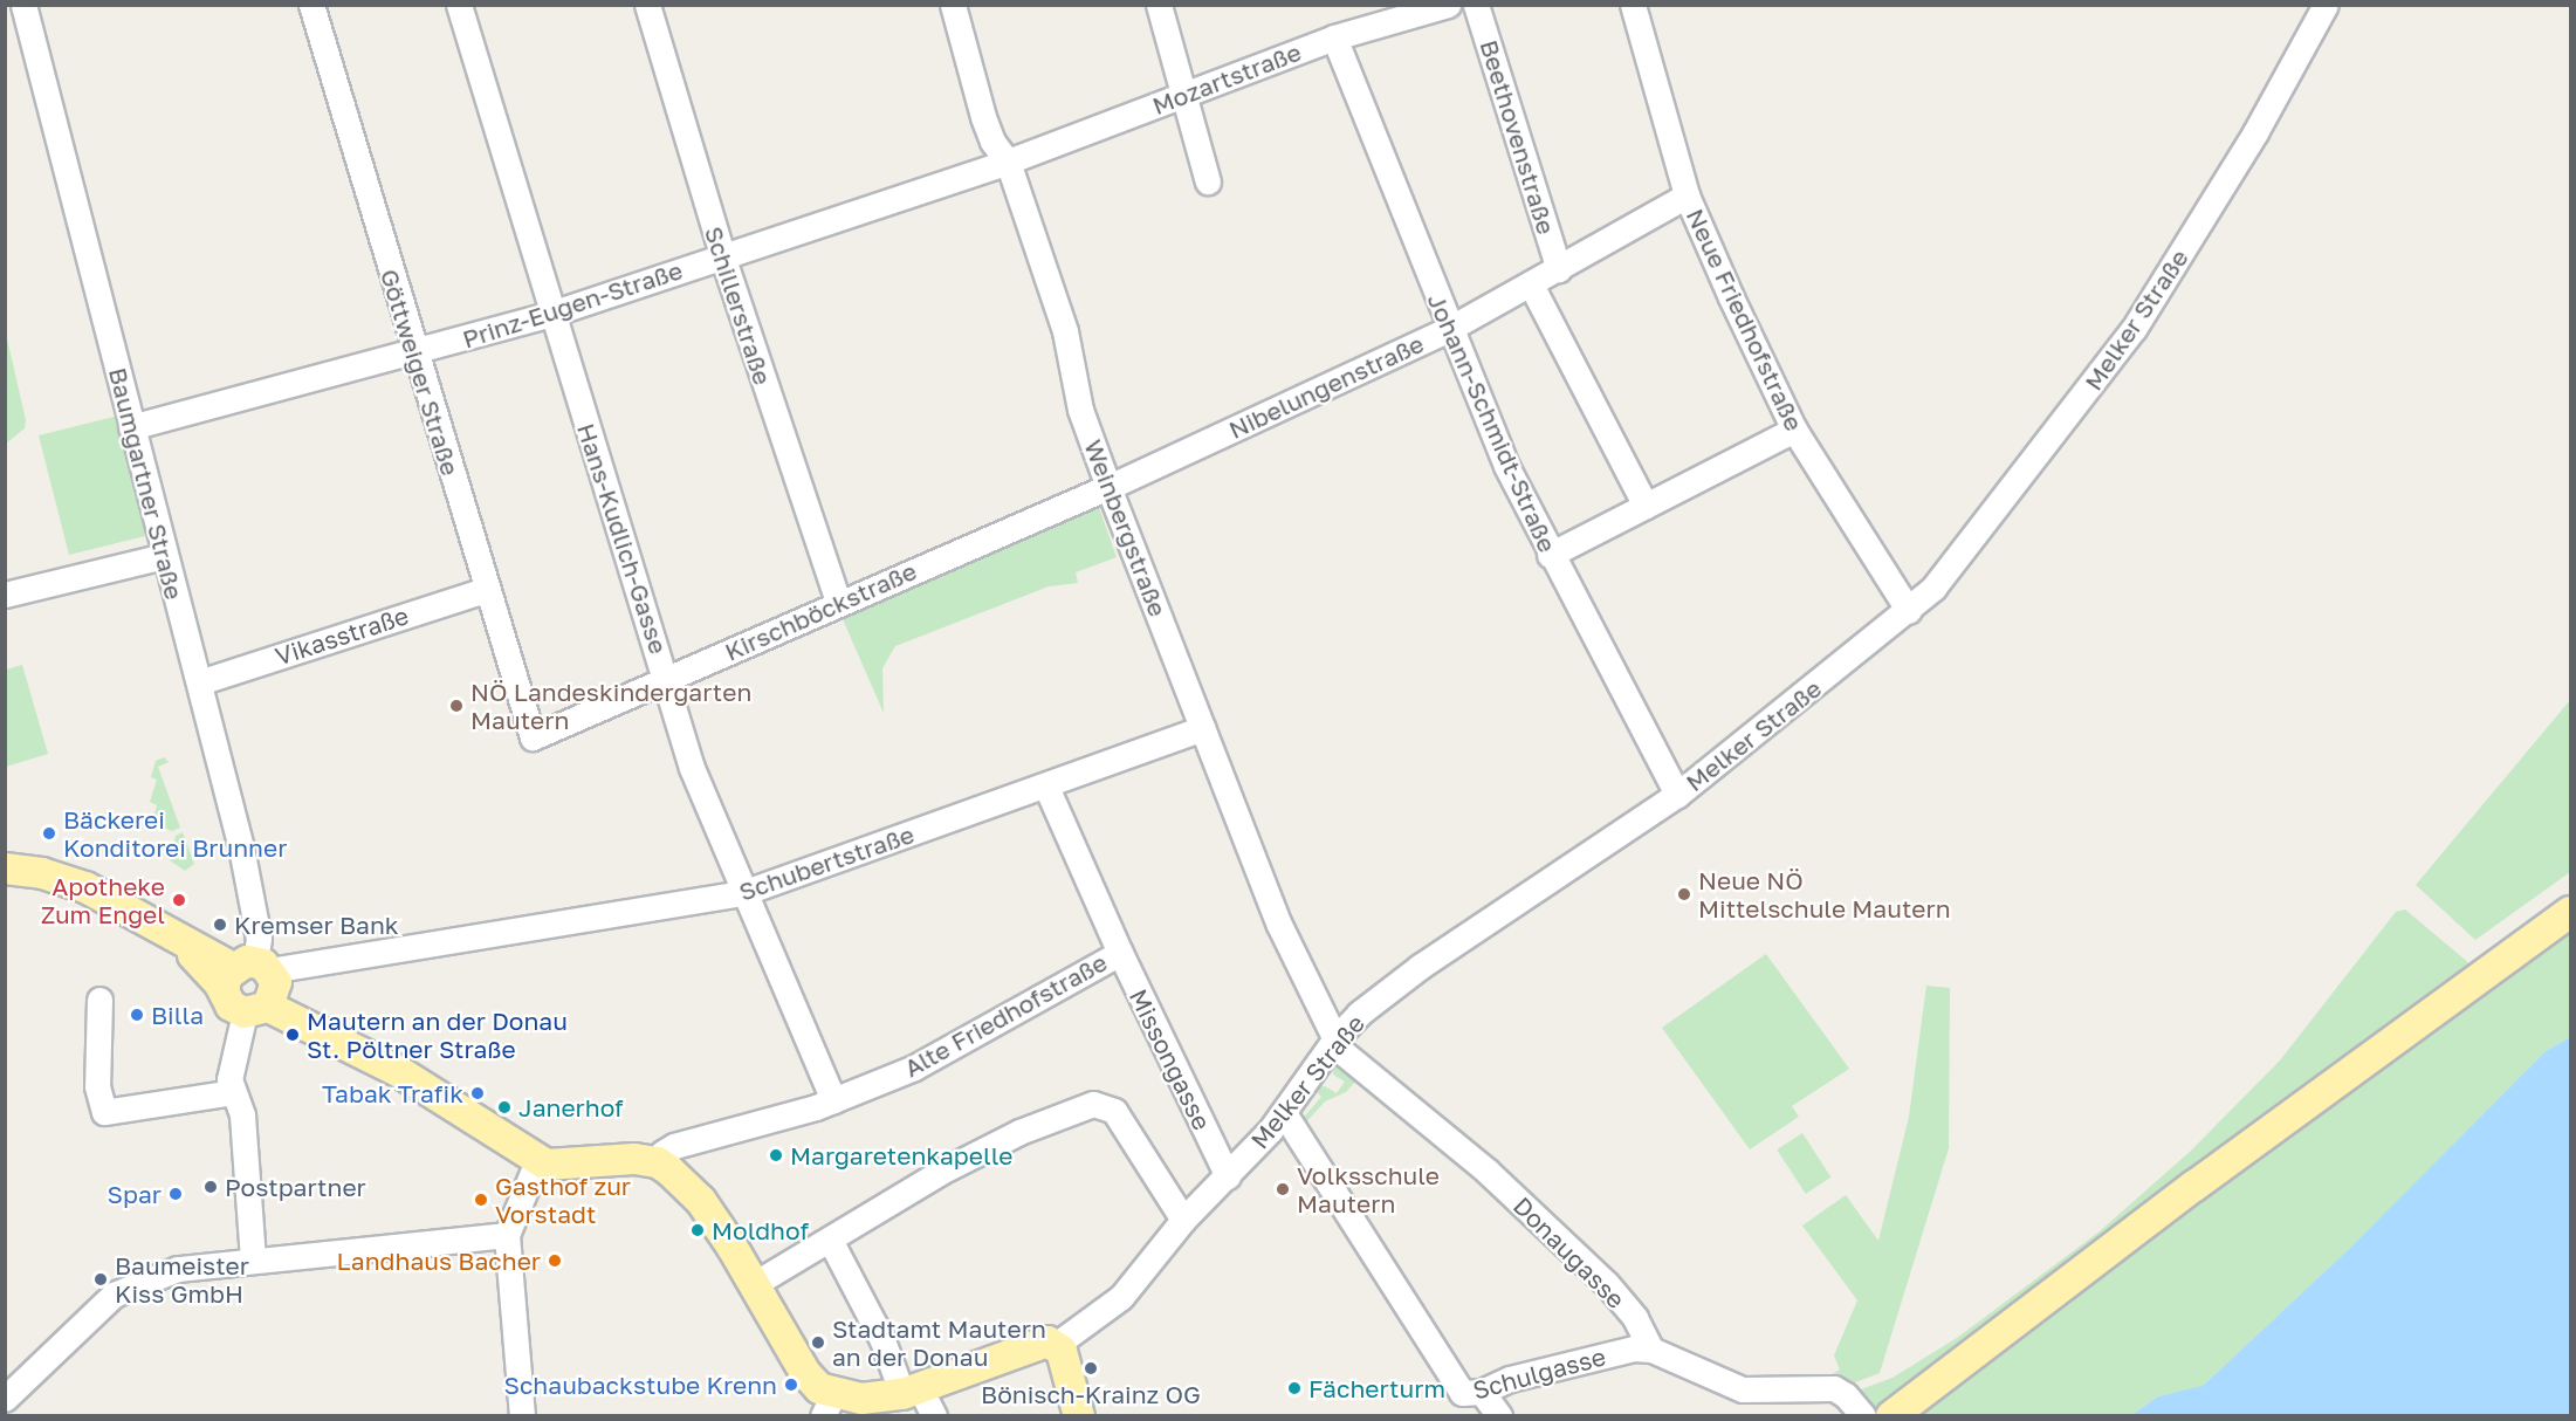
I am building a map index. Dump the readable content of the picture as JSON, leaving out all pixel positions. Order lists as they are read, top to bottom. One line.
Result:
{"streets":{"street":["Mozartstraße","Beethovenstraße","Prinz-Eugen-Straße","Schillerstraße","Neue Friedhofstraße","Melker Straße","Göttweiger Straße","Nibelungenstraße","Johann-Schmidt-Straße","Baumgartner Straße","Weinbergstraße","Hans-Kudlich-Gasse","Kirschböckstraße","Vikasstraße","Schubertstraße","Alte Friedhofstraße","Missongasse","Donaugasse","Schulgasse"]},"crossings":[["Mozartstraße","Prinz-Eugen-Straße"],["Mozartstraße","Johann-Schmidt-Straße"],["Mozartstraße","Weinbergstraße"],["Beethovenstraße","Nibelungenstraße"],["Prinz-Eugen-Straße","Schillerstraße"],["Prinz-Eugen-Straße","Göttweiger Straße"],["Prinz-Eugen-Straße","Baumgartner Straße"],["Prinz-Eugen-Straße","Weinbergstraße"],["Prinz-Eugen-Straße","Hans-Kudlich-Gasse"],["Schillerstraße","Kirschböckstraße"],["Neue Friedhofstraße","Melker Straße"],["Neue Friedhofstraße","Nibelungenstraße"],["Melker Straße","Johann-Schmidt-Straße"],["Melker Straße","Weinbergstraße"],["Melker Straße","Missongasse"],["Melker Straße","Donaugasse"],["Melker Straße","Schulgasse"],["Göttweiger Straße","Kirschböckstraße"],["Göttweiger Straße","Vikasstraße"],["Nibelungenstraße","Johann-Schmidt-Straße"],["Nibelungenstraße","Weinbergstraße"],["Nibelungenstraße","Kirschböckstraße"],["Baumgartner Straße","Vikasstraße"],["Baumgartner Straße","Schubertstraße"],["Weinbergstraße","Kirschböckstraße"],["Weinbergstraße","Schubertstraße"],["Weinbergstraße","Donaugasse"],["Hans-Kudlich-Gasse","Kirschböckstraße"],["Hans-Kudlich-Gasse","Schubertstraße"],["Hans-Kudlich-Gasse","Alte Friedhofstraße"],["Schubertstraße","Missongasse"],["Alte Friedhofstraße","Missongasse"],["Donaugasse","Schulgasse"]],"places":["NÖ Landeskindergarten Mautern","Bäckerei Konditorei Brunner","Neue NÖ Mittelschule Mautern","Apotheke Zum Engel","Kremser Bank","Billa","Mautern an der Donau St. Pöltner Straße","Tabak Trafik","Janerhof","Margaretenkapelle","Postpartner","Volksschule Mautern","Spar","Gasthof zur Vorstadt","Moldhof","Landhaus Bacher","Baumeister Kiss GmbH","Stadtamt Mautern an der Donau","Bönisch-Krainz OG","Schaubackstube Krenn","Fächerturm"]}
